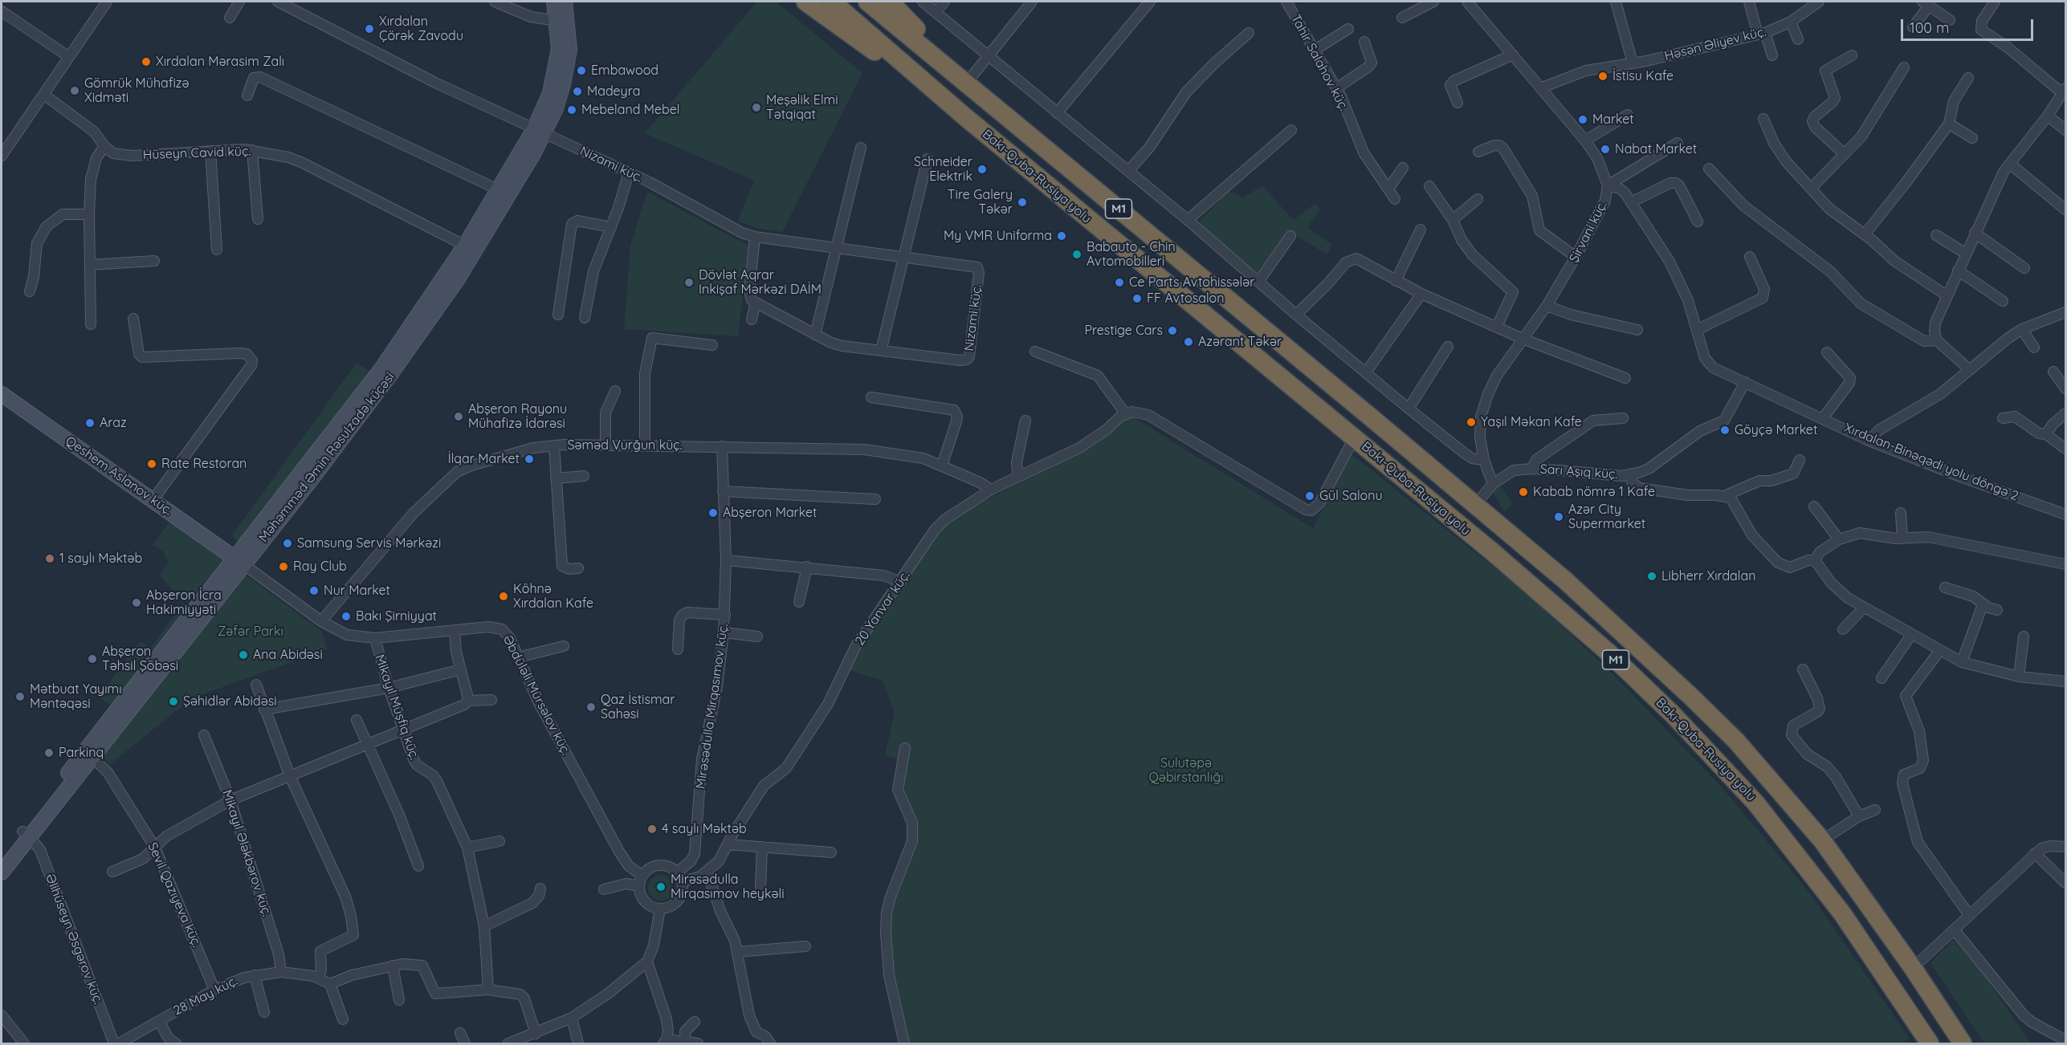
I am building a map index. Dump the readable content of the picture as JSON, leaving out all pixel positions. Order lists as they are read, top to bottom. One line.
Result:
{"streets":{"highway":["Bakı-Quba-Rusiya yolu","M1"],"main road":["Məhəmməd Əmin Rəsulzadə küçəsi","Qeshem Aslanov küç."],"street":["Həsən Əliyev küç.","Tahir Salahov küç.","Hüseyn Cavid küç.","Nizami küç.","Şirvani küç.","Səməd Vurğun küç.","Xırdalan-Binəqədi yolu döngə 2","Sarı Aşıq küç.","20 Yanvar küç.","Əbdüləli Mürsəlov küç.","Mirəsədulla Mirqasımov küç.","Mikayıl Müşfiq küç.","Mikayıl Ələkbərov küç.","Sevil Qazıyeva küç.","Əlihüseyn Əsgərov küç.","28 May küç."]},"crossings":[["Həsən Əliyev küç.","Şirvani küç."],["Hüseyn Cavid küç.","Məhəmməd Əmin Rəsulzadə küçəsi"],["Nizami küç.","Məhəmməd Əmin Rəsulzadə küçəsi"],["Bakı-Quba-Rusiya yolu","Sarı Aşıq küç."],["Şirvani küç.","Xırdalan-Binəqədi yolu döngə 2"],["Şirvani küç.","Sarı Aşıq küç."],["Səməd Vurğun küç.","20 Yanvar küç."],["Səməd Vurğun küç.","Əbdüləli Mürsəlov küç."],["Səməd Vurğun küç.","Mirəsədulla Mirqasımov küç."],["Məhəmməd Əmin Rəsulzadə küçəsi","Qeshem Aslanov küç."],["Məhəmməd Əmin Rəsulzadə küçəsi","Əbdüləli Mürsəlov küç."],["Məhəmməd Əmin Rəsulzadə küçəsi","Sevil Qazıyeva küç."],["Məhəmməd Əmin Rəsulzadə küçəsi","Əlihüseyn Əsgərov küç."],["Xırdalan-Binəqədi yolu döngə 2","Sarı Aşıq küç."],["Qeshem Aslanov küç.","Əbdüləli Mürsəlov küç."],["20 Yanvar küç.","Əbdüləli Mürsəlov küç."],["20 Yanvar küç.","Mirəsədulla Mirqasımov küç."],["Əbdüləli Mürsəlov küç.","Mirəsədulla Mirqasımov küç."],["Əbdüləli Mürsəlov küç.","Mikayıl Müşfiq küç."],["Mikayıl Ələkbərov küç.","28 May küç."],["Sevil Qazıyeva küç.","28 May küç."]],"parks":["Zəfər Parkı","Sulutəpə Qəbirstanlığı"],"places":["Xırdalan Çörək Zavodu","Xırdalan Mərasim Zalı","Embawood","İstisu Kafe","Gömrük Mühafizə Xidməti","Madeyra","Meşəlik Elmi Tətqiqat","Mebeland Mebel","Market","Nabat Market","Schneider Elektrik","Tire Galery Təkər","My VMR Uniforma","Babauto - Chin Avtomobilleri","Dövlət Aqrar Inkişaf Mərkəzi DAİM","Ce Parts Avtohissələr","FF Avtosalon","Prestige Cars","Azərant Təkər","Abşeron Rayonu Mühafizə İdarəsi","Yaşıl Məkan Kafe","Araz","Göyçə Market","İlqar Market","Rate Restoran","Kabab nömrə 1 Kafe","Gül Salonu","Abşeron Market","Azər City Supermarket","Samsung Servis Mərkəzi","1 saylı Məktəb","Ray Club","Libherr Xırdalan","Nur Market","Köhnə Xırdalan Kafe","Abşeron İcra Hakimiyyəti","Bakı Şirniyyat","Ana Abidəsi","Abşeron Təhsil Şöbəsi","Mətbuat Yayımı Məntəqəsi","Şəhidlər Abidəsi","Qaz İstismar Sahəsi","Parkinq","4 saylı Məktəb","Mirəsədulla Mirqasımov heykəli"],"scale_bar":"100 m"}
